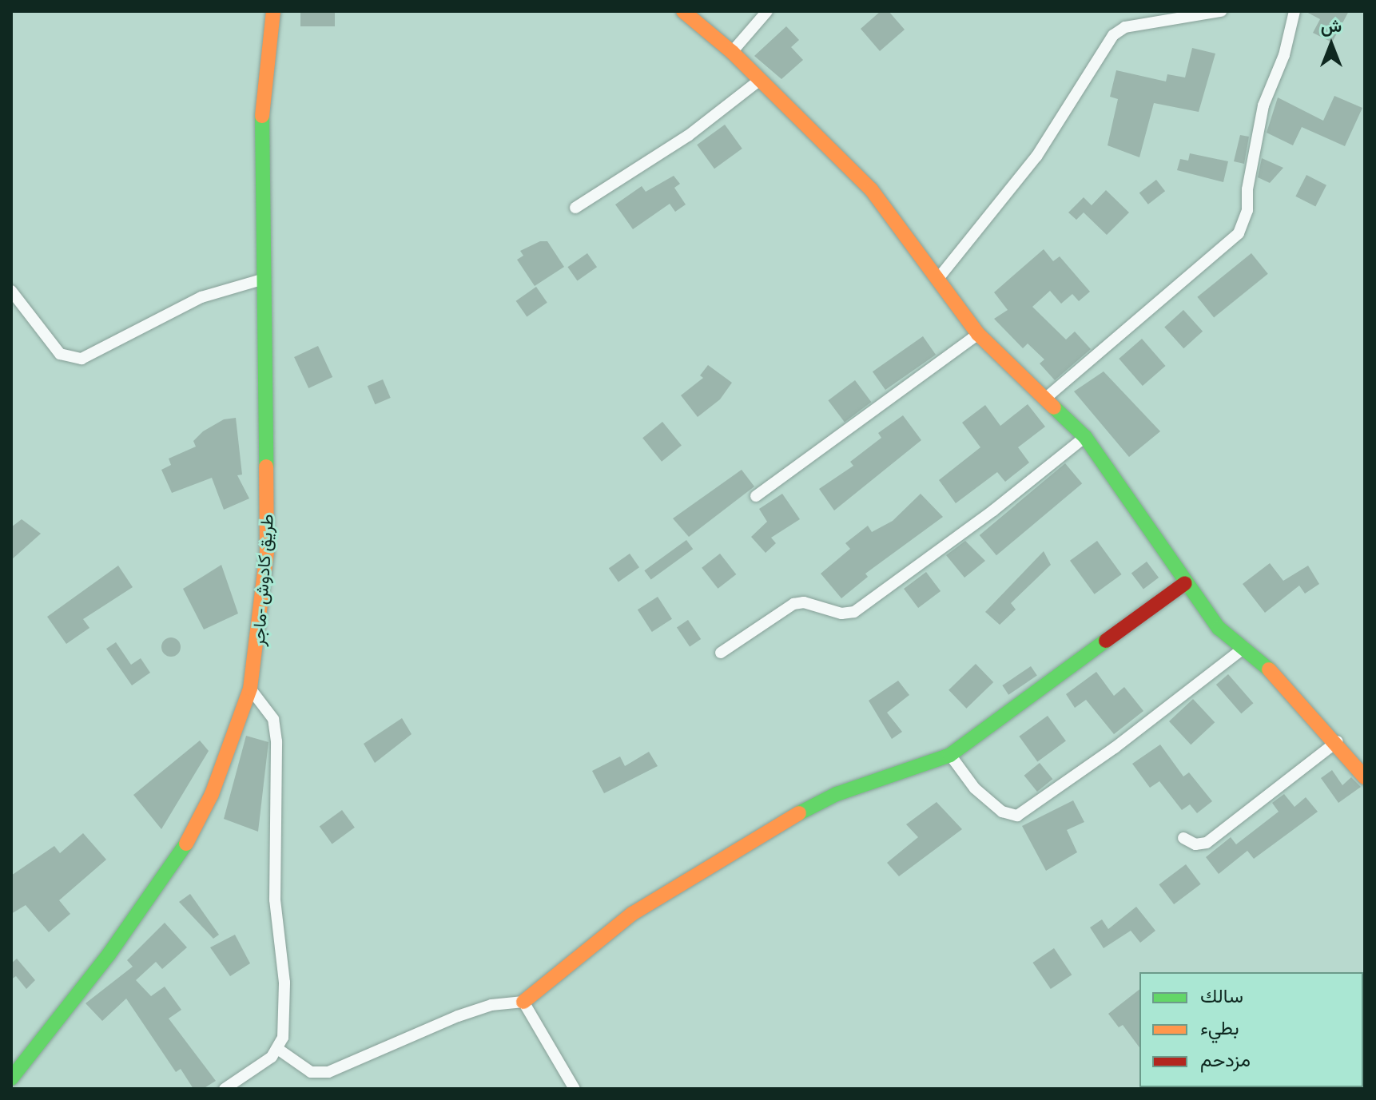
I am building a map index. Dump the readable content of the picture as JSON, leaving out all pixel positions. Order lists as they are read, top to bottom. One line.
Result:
{"streets":{"main road":["طريق كادوش -ماجر"]},"legend":["سالك","بطيء","مزدحم"],"north":"top"}
